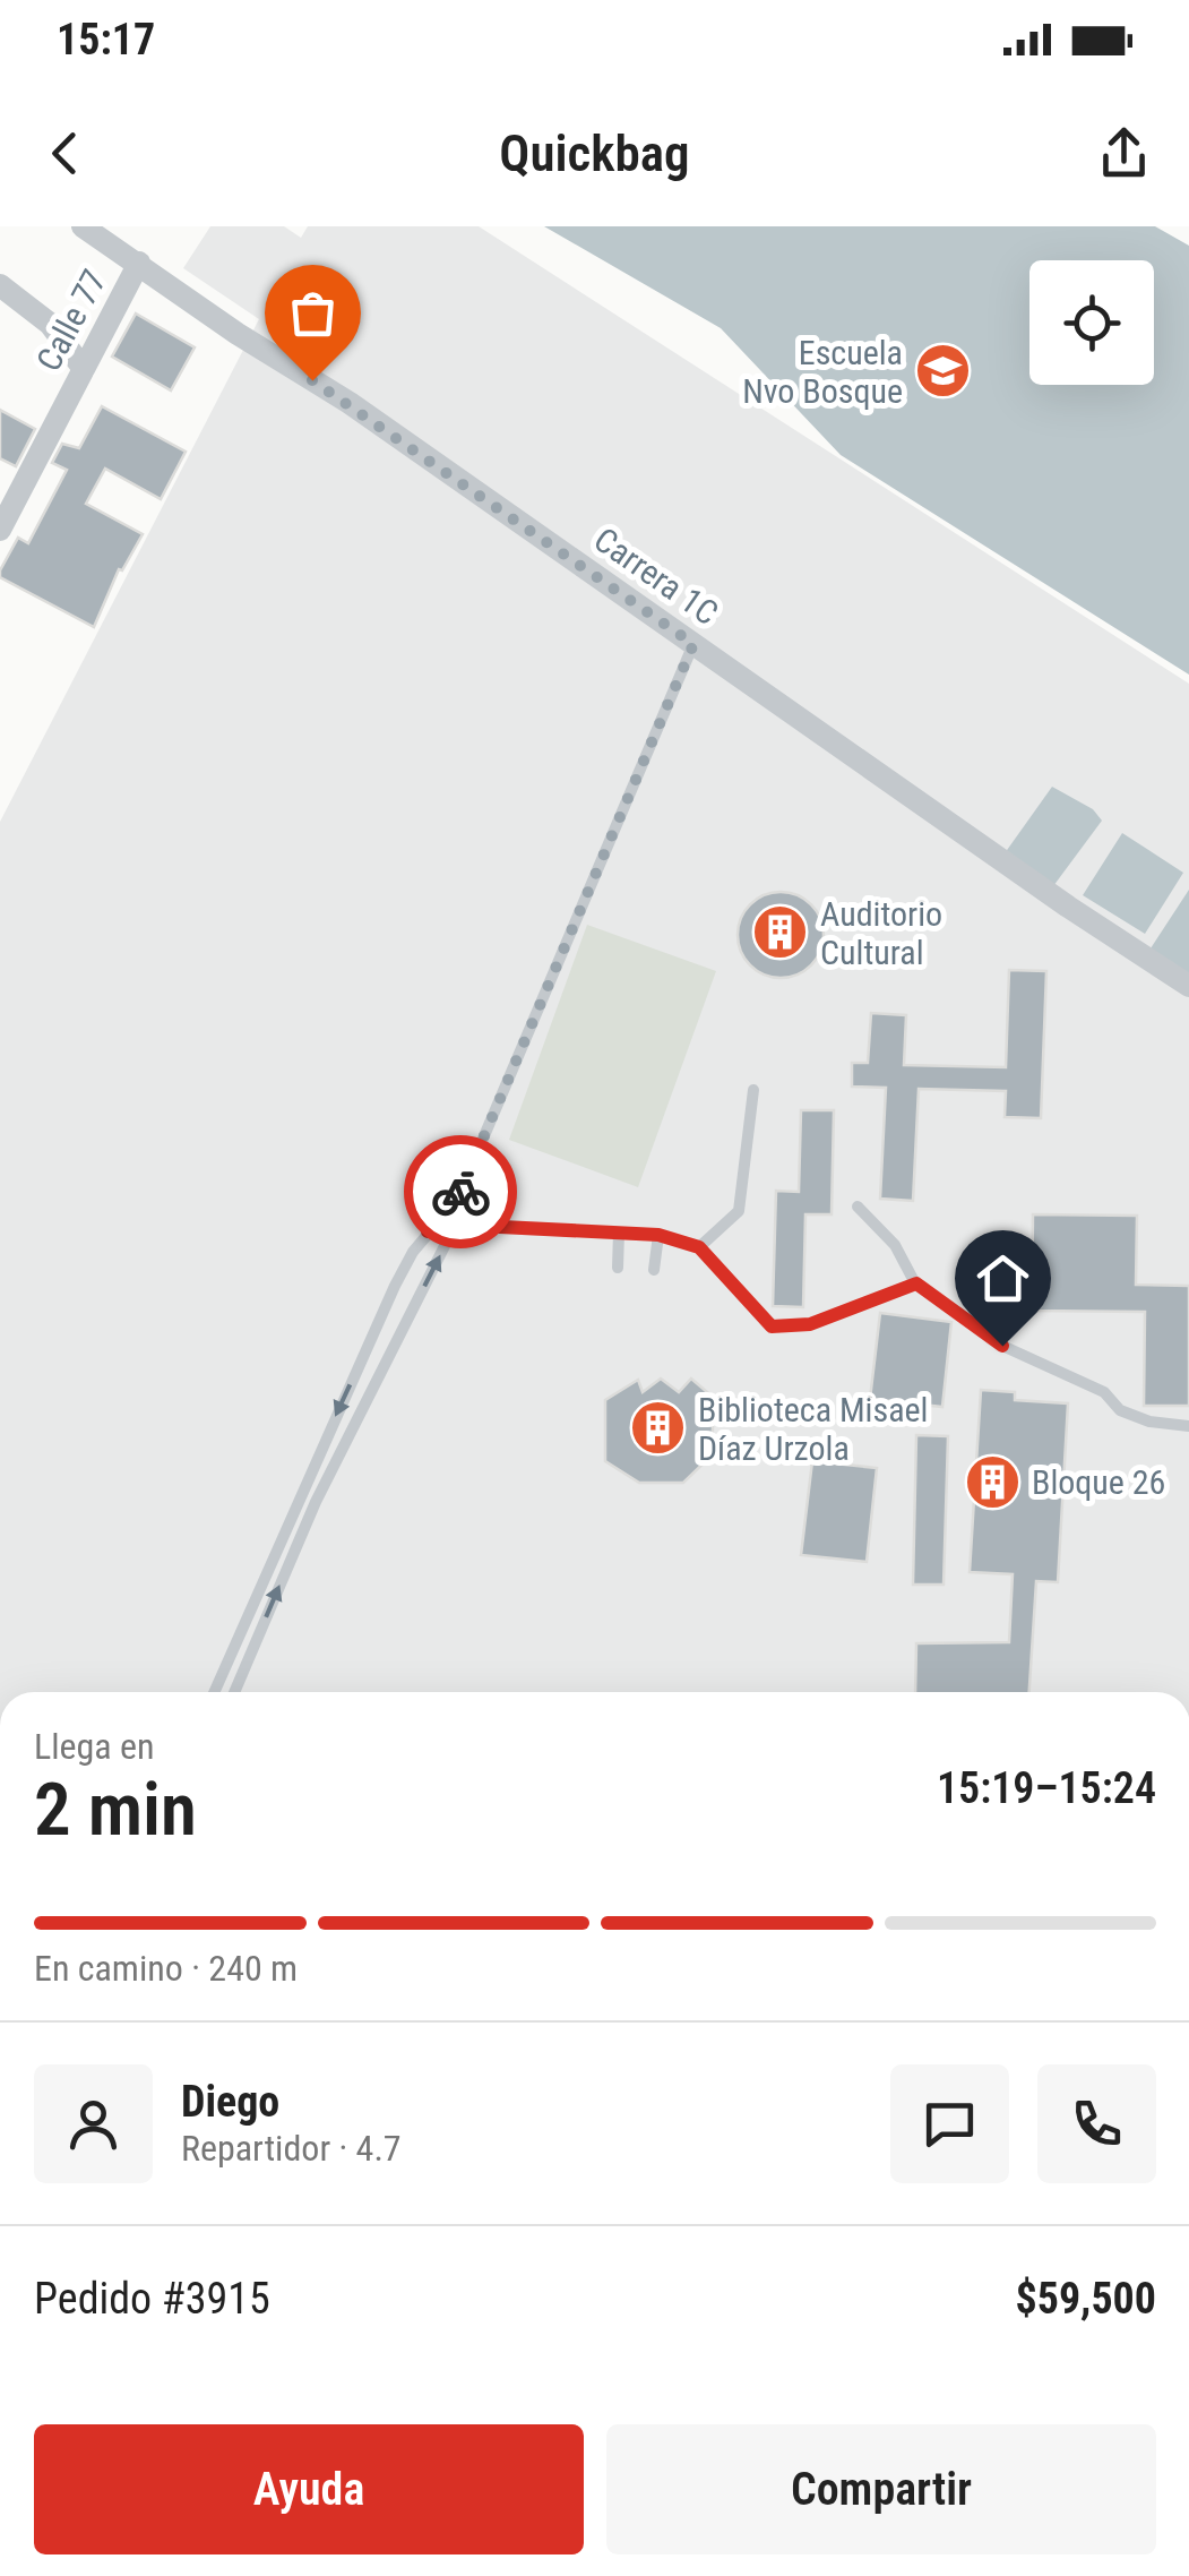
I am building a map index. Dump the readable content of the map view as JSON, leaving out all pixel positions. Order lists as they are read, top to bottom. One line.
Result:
{"streets":{"street":["Calle 77","Carrera 1C"]},"crossings":[["Calle 77","Carrera 1C"]],"places":{"school or university":["Escuela Nvo Bosque"],"building":["Auditorio Cultural","Biblioteca Misael Díaz Urzola","Bloque 26"]},"page":{"status":"15:17","header":"Quickbag","heading":["2 min","Llega en","15:19–15:24"],"panel":["Diego","Repartidor · 4.7","Pedido #3915","$59,500"],"bar":"En camino · 240 m","buttons":["Ayuda","Compartir"]}}
